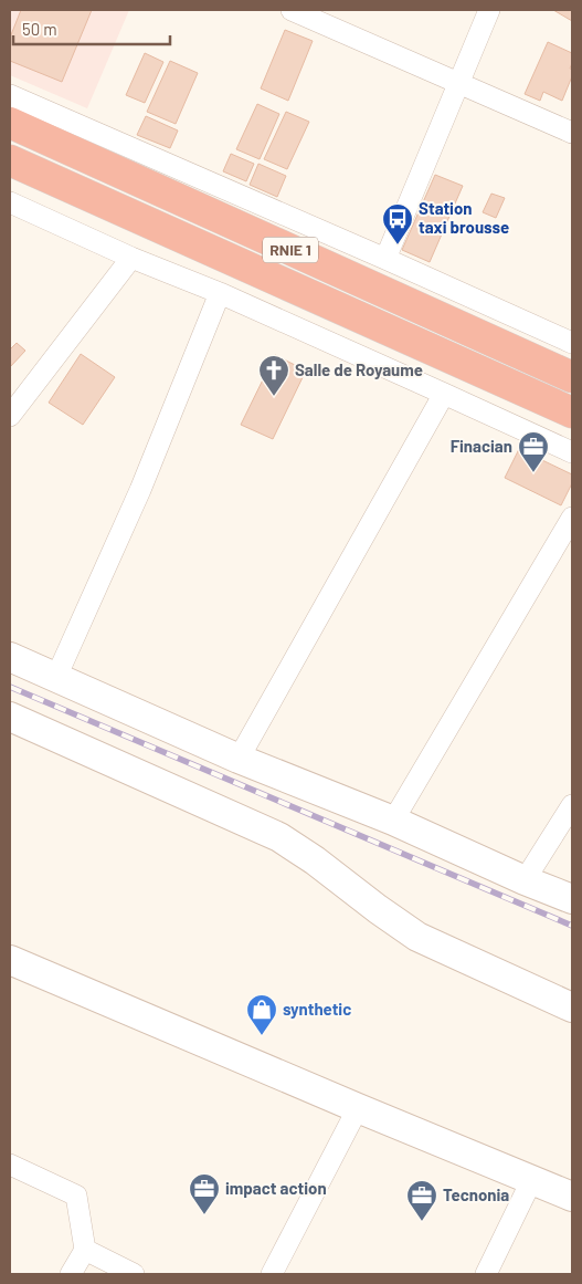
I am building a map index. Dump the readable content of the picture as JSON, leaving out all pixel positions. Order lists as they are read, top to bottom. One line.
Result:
{"streets":{"highway":["RNIE 1"]},"places":{"bus stop":["Station taxi brousse"],"church":["Salle de Royaume"],"office":["Finacian","impact action","Tecnonia"],"shop":["synthetic"]},"scale_bar":"50 m"}
